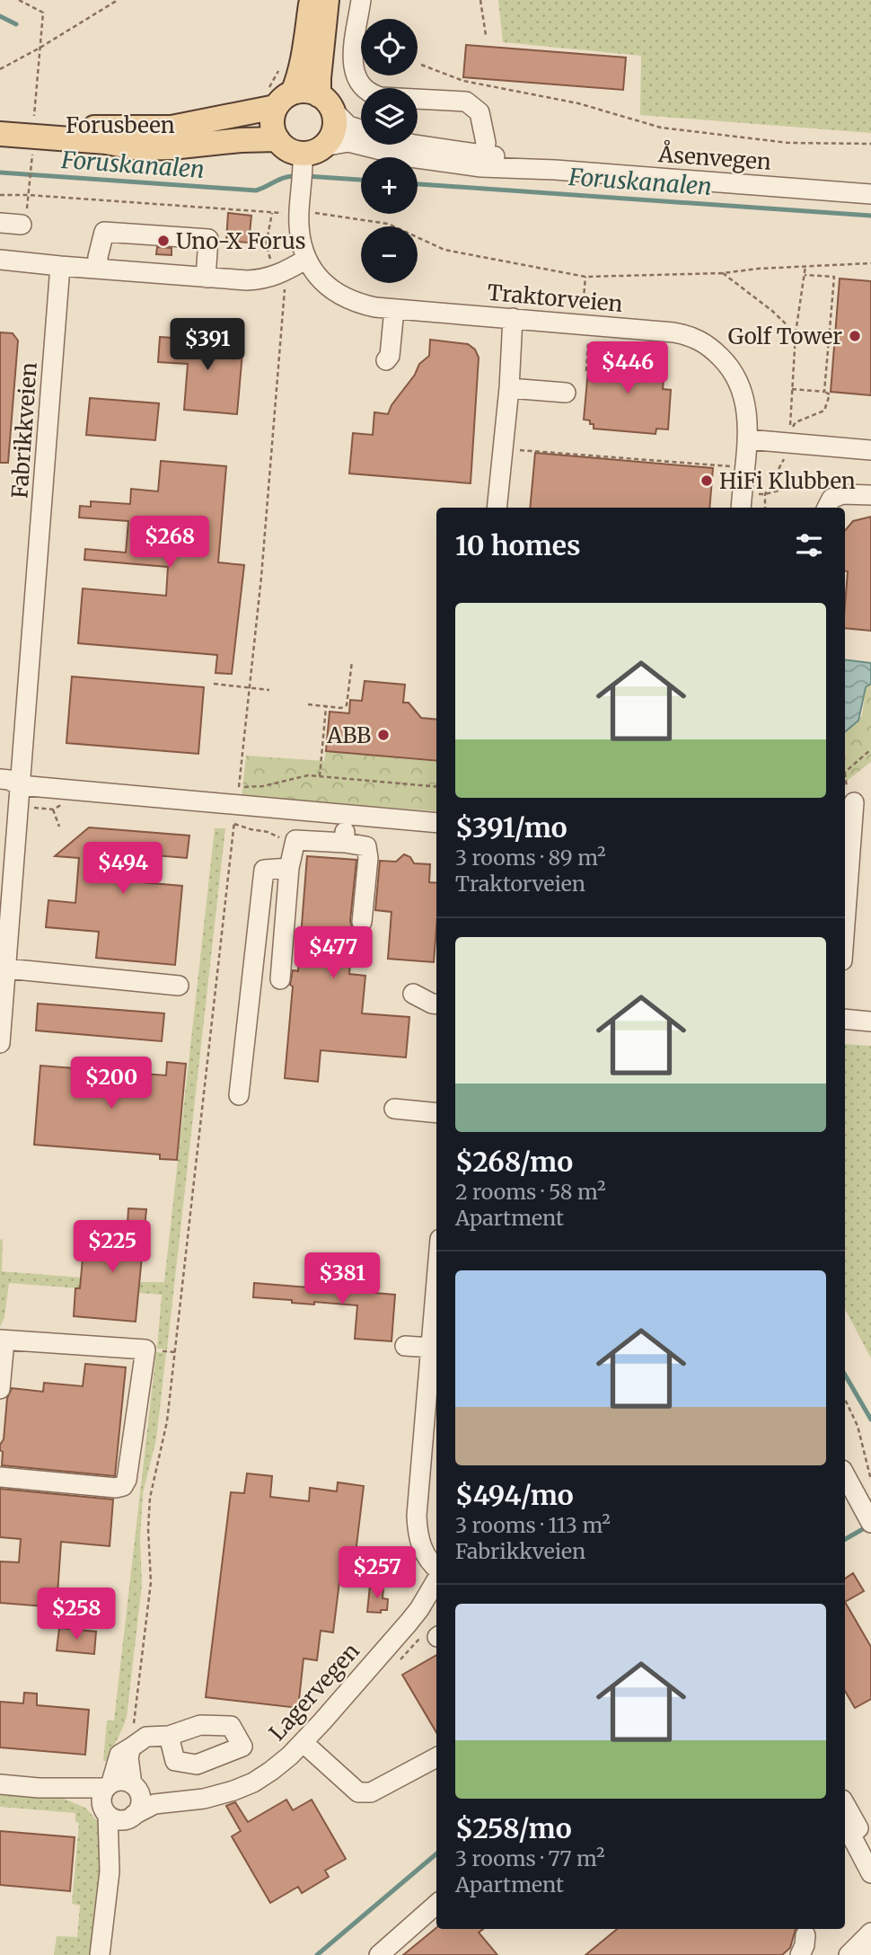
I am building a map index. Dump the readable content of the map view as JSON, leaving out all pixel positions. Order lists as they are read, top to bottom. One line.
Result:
{"streets":{"main road":["Forusbeen"],"street":["Åsenvegen","Traktorveien","Fabrikkveien","Lagervegen"]},"crossings":[["Forusbeen","Åsenvegen"],["Forusbeen","Traktorveien"],["Åsenvegen","Traktorveien"]],"water":["Foruskanalen"],"places":["Uno-X Forus","Golf Tower","HiFi Klubben","ABB"],"page":{"map_buttons":["+","−"],"price":["$391","$446","$268","$494","$477","$200","$225","$381","$257","$258"],"heading":"10 homes","list":[{"name":"$391/mo","note":"3 rooms · 89 m² · Traktorveien"},{"name":"$268/mo","note":"2 rooms · 58 m² · Apartment"},{"name":"$494/mo","note":"3 rooms · 113 m² · Fabrikkveien"},{"name":"$258/mo","note":"3 rooms · 77 m² · Apartment"}]}}
